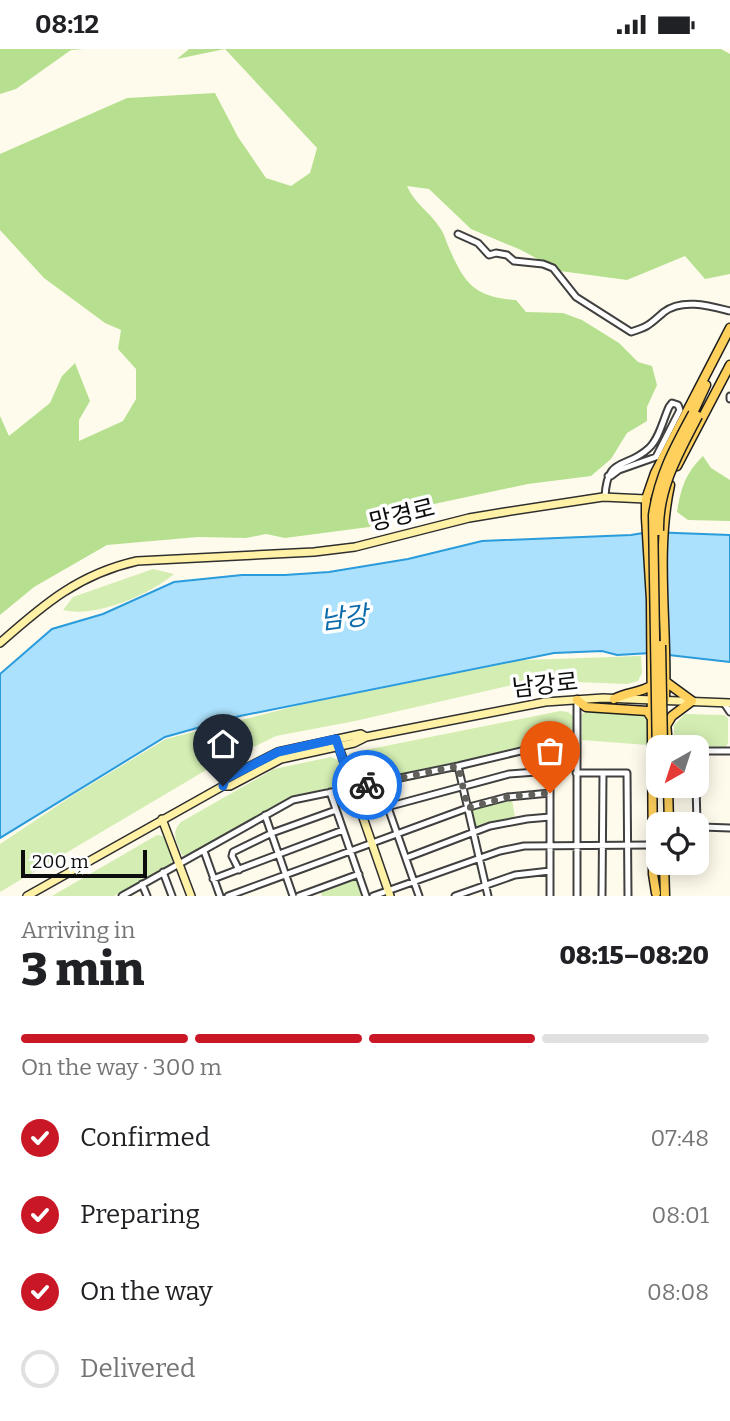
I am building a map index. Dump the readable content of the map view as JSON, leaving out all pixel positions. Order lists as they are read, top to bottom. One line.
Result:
{"streets":{"street":["망경로","남강로"]},"water":["남강"],"scale_bar":"200 m","north":"bottom left","page":{"status":"08:12","scale":"200 m","heading":["3 min","Arriving in","08:15–08:20"],"bar":"On the way · 300 m","list":[["Confirmed","07:48"],["Preparing","08:01"],["On the way","08:08"],"Delivered"]}}
